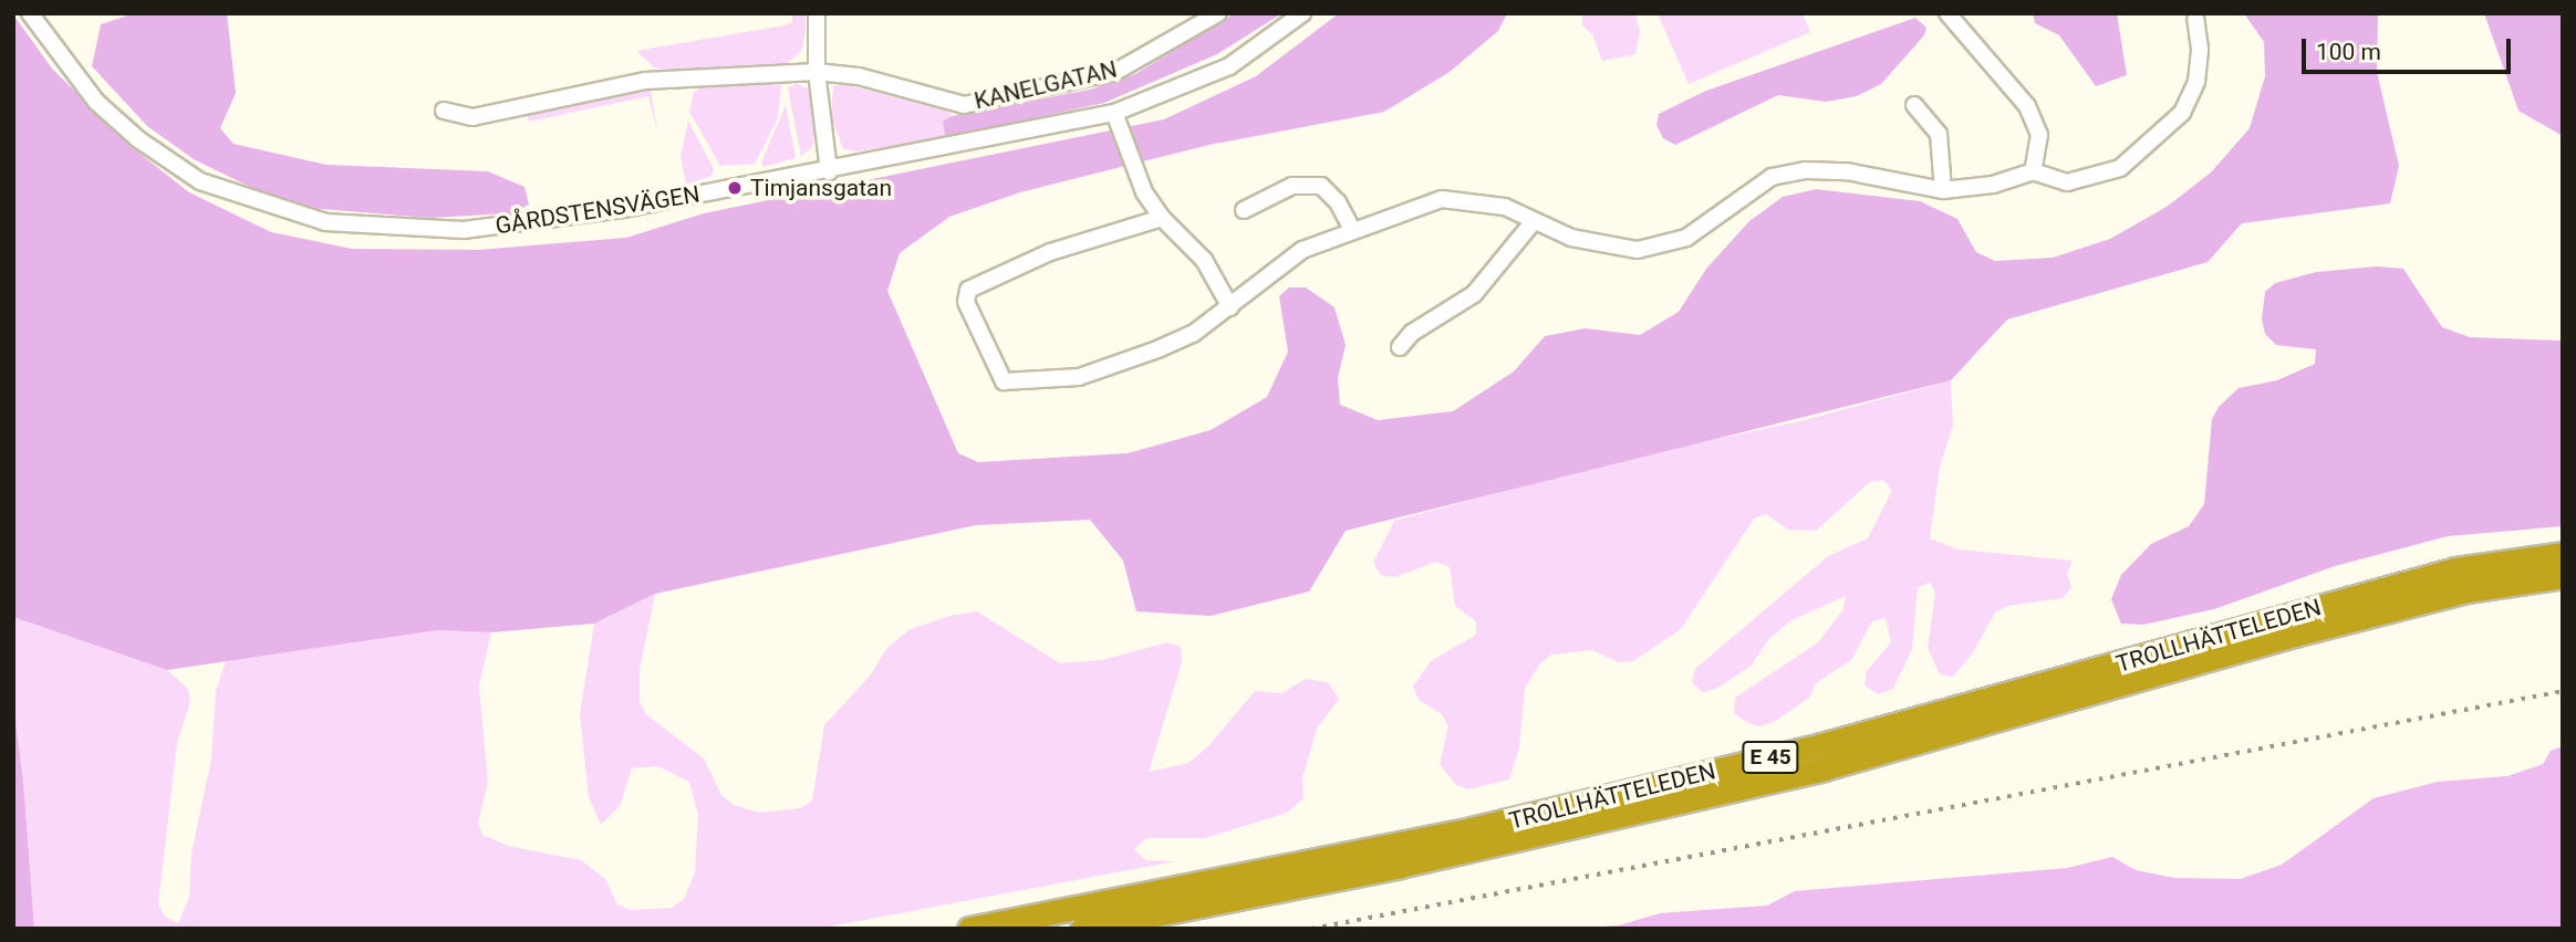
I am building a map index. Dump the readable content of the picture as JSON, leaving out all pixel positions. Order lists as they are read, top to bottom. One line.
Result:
{"streets":{"highway":["TROLLHÄTTELEDEN","E 45"],"street":["KANELGATAN","GÅRDSTENSVÄGEN"]},"places":["Timjansgatan"],"scale_bar":"100 m"}
